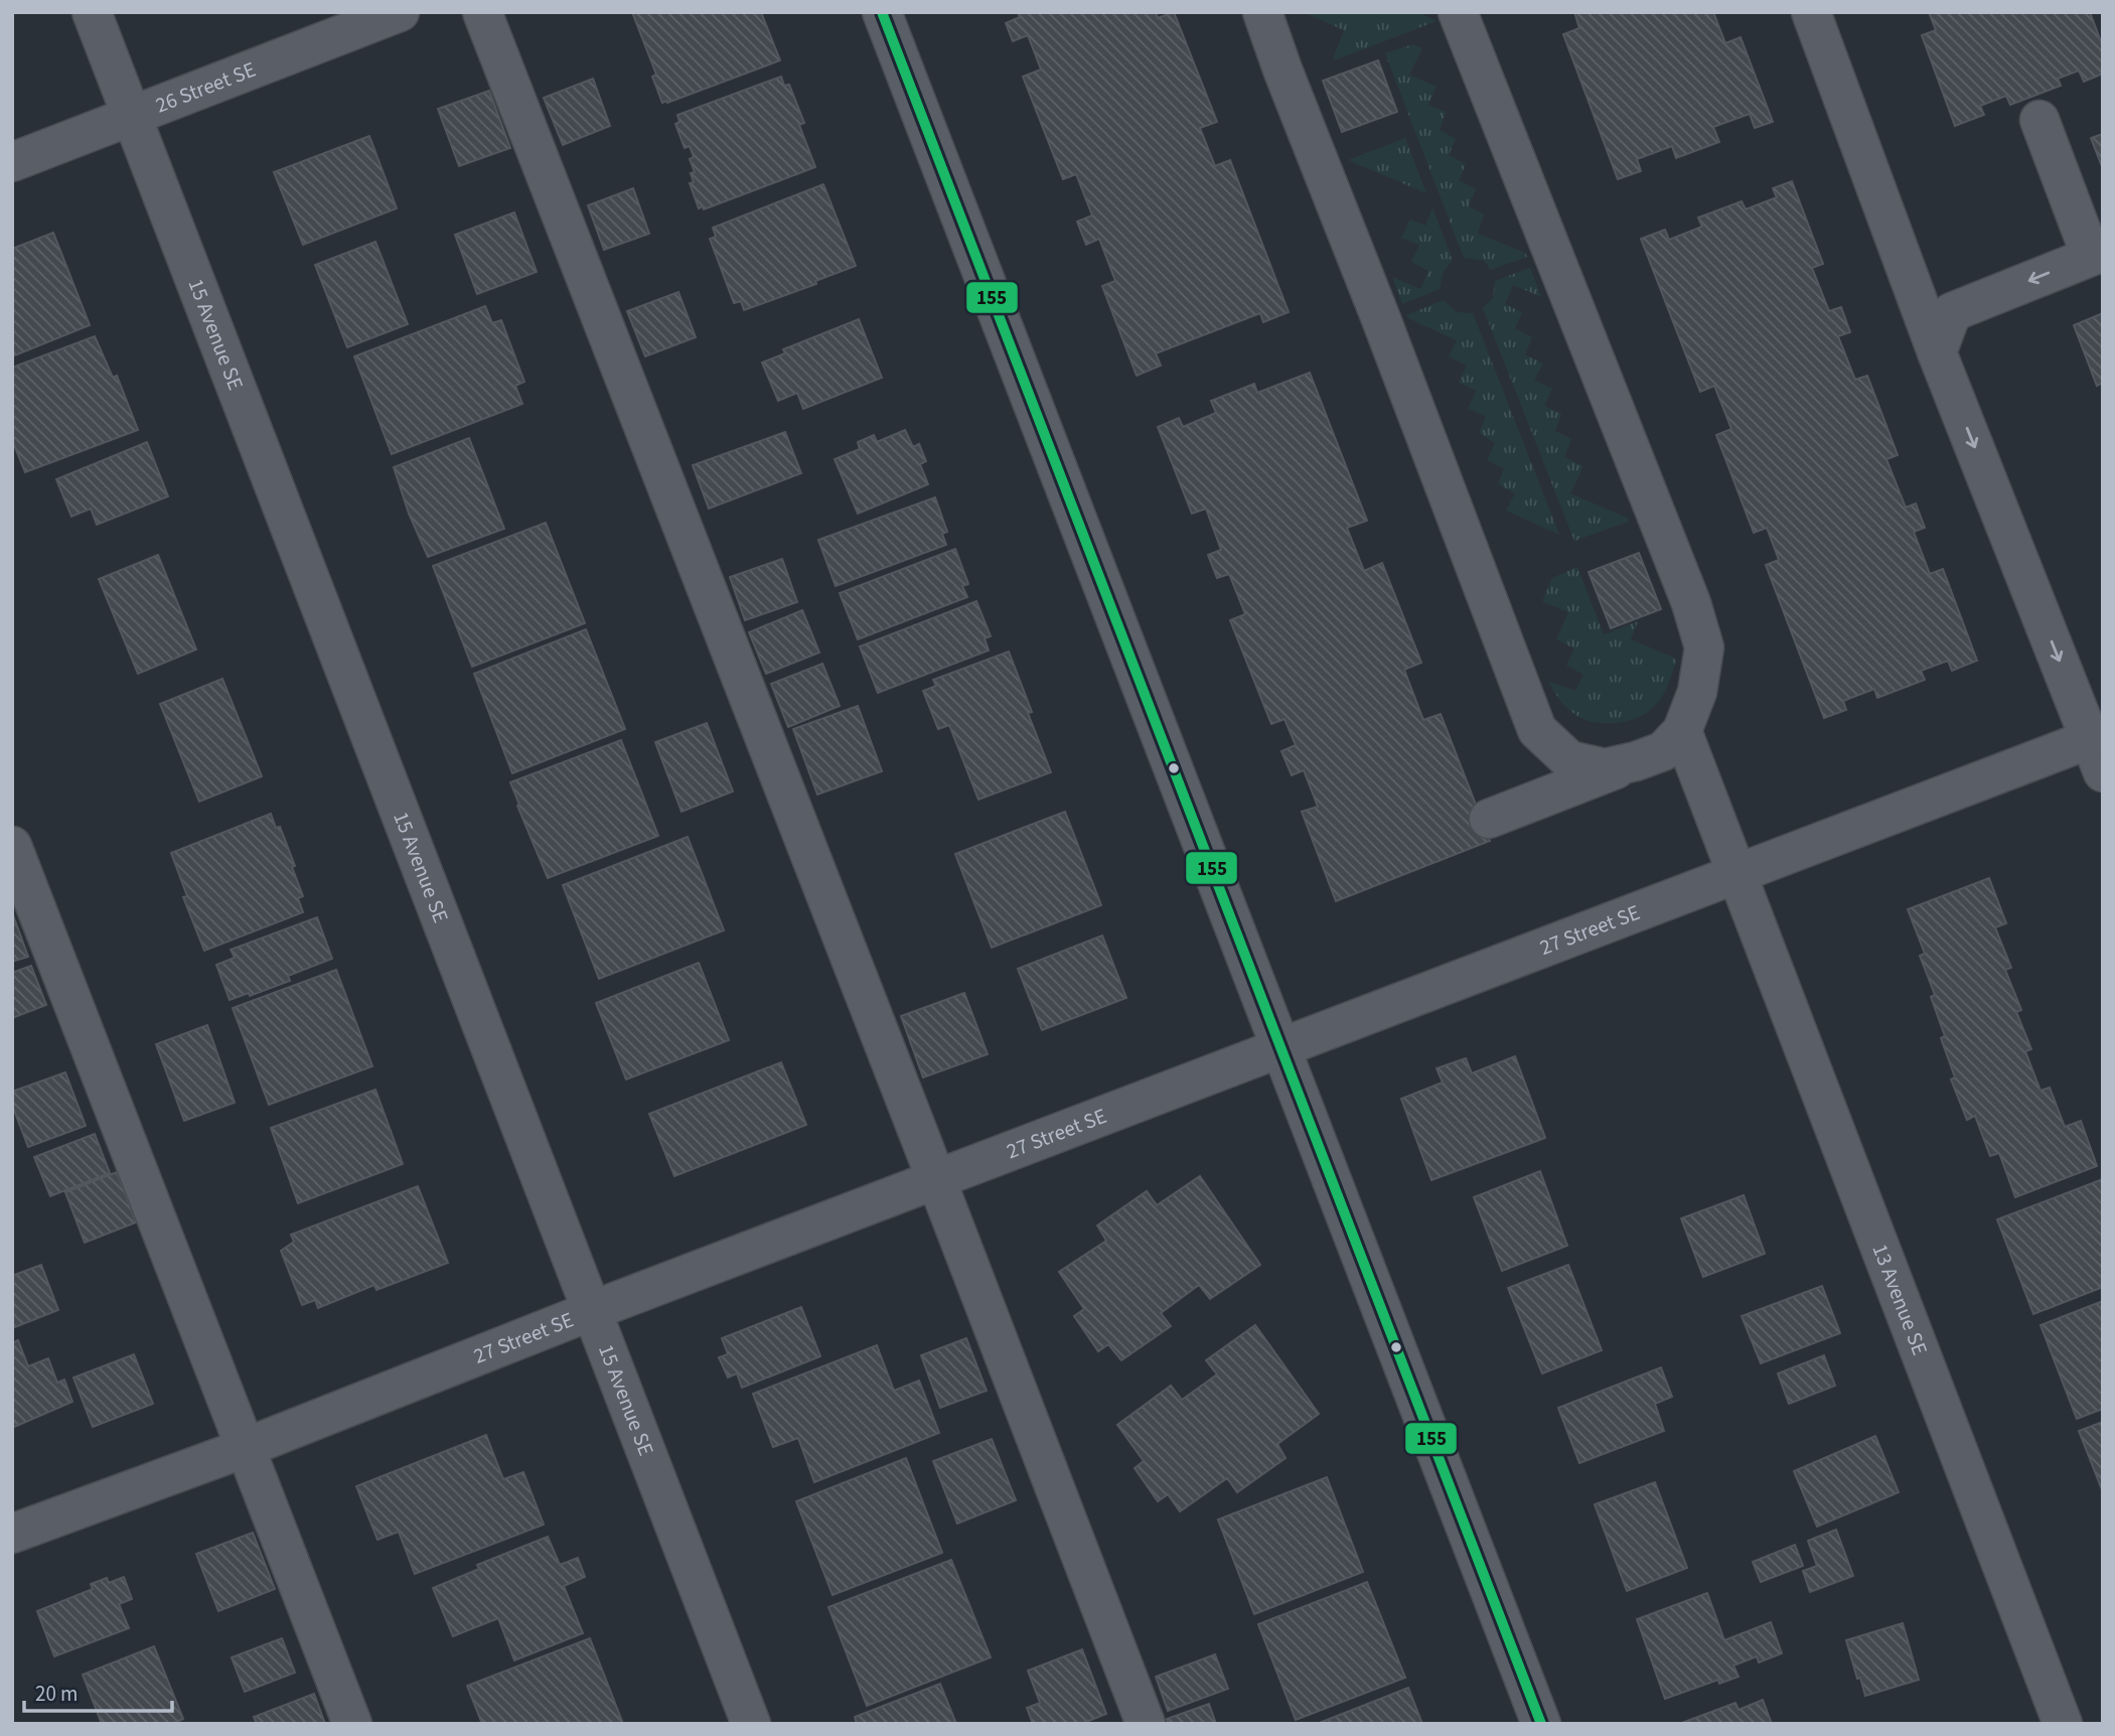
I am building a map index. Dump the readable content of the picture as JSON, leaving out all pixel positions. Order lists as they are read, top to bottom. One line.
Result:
{"streets":{"street":["26 Street SE","15 Avenue SE","27 Street SE","13 Avenue SE"]},"crossings":[["26 Street SE","15 Avenue SE"],["15 Avenue SE","27 Street SE"],["27 Street SE","13 Avenue SE"]],"lines":["transit line 155"],"scale_bar":"20 m"}
